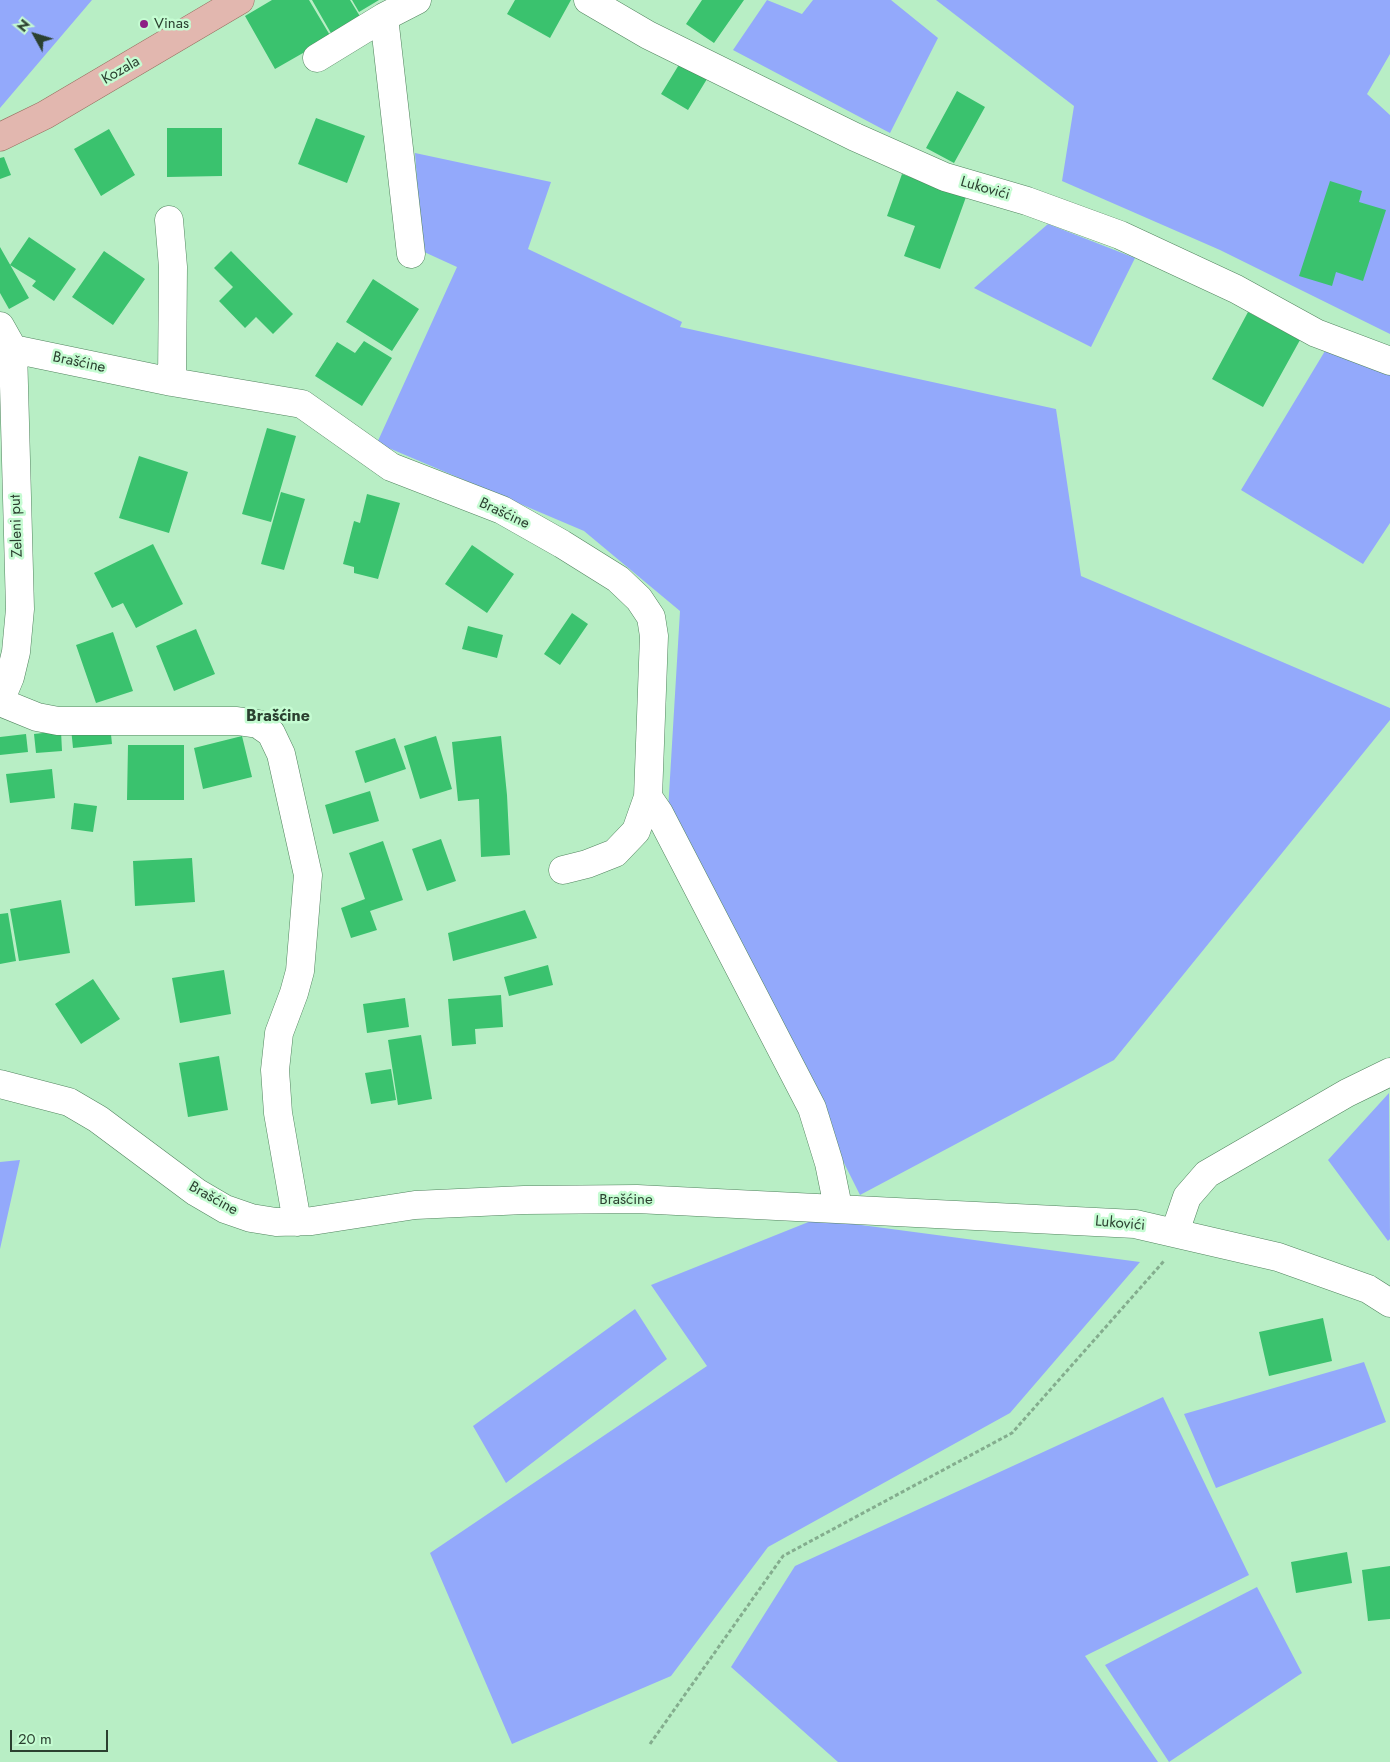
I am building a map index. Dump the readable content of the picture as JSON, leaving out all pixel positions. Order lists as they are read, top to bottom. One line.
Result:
{"streets":{"main road":["Kozala"],"street":["Lukovići","Brašćine","Zeleni put"]},"crossings":[["Lukovići","Brašćine"],["Brašćine","Zeleni put"]],"districts":["Brašćine"],"places":["Vinas"],"scale_bar":"20 m","north":"top left"}
